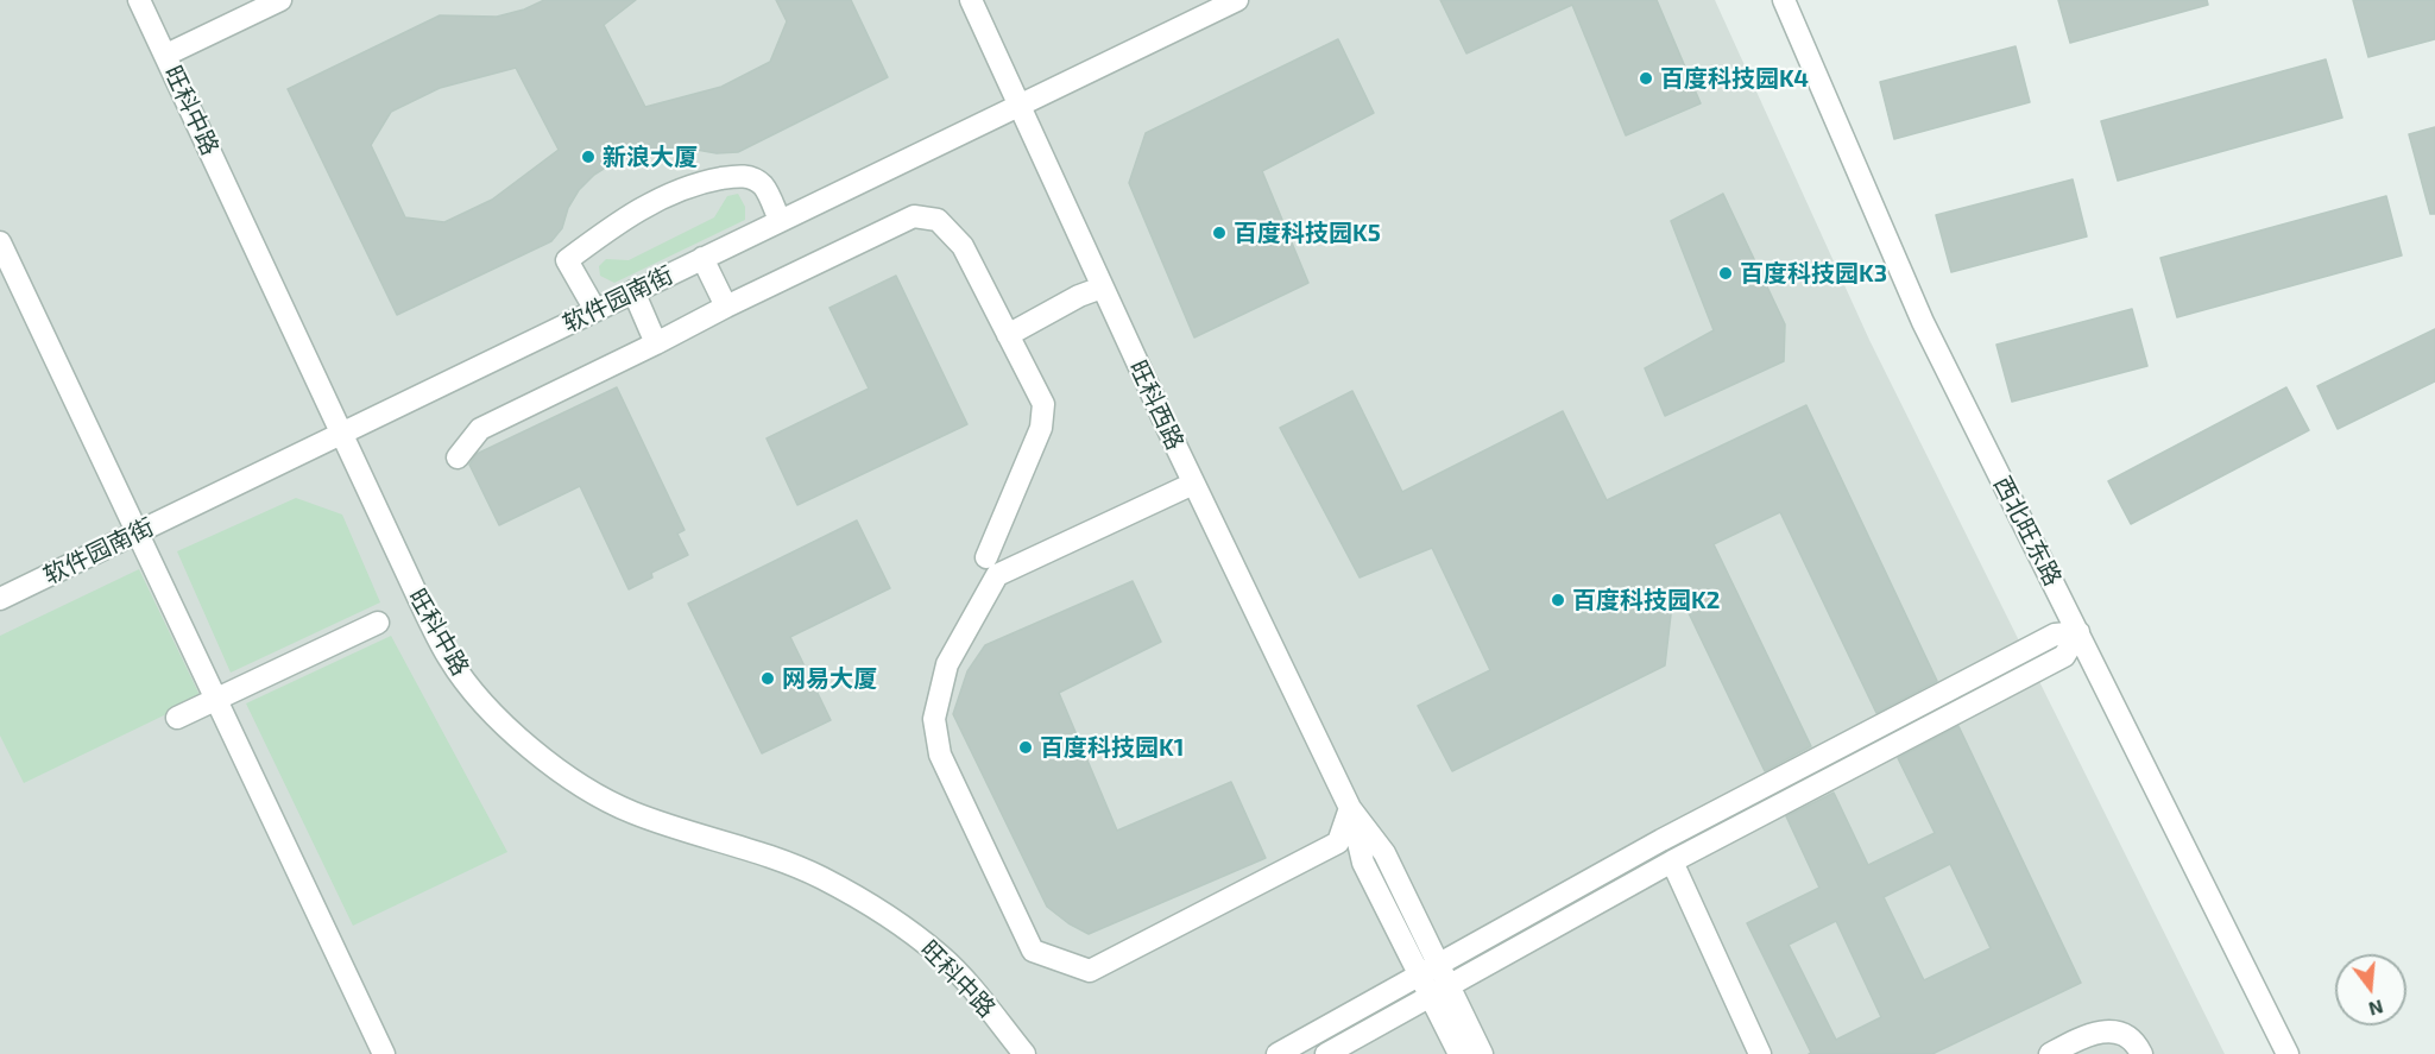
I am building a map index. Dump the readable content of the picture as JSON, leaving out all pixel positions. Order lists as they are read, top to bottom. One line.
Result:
{"streets":{"street":["旺科中路","软件园南街","旺科西路","西北旺东路"]},"crossings":[["旺科中路","软件园南街"],["软件园南街","旺科西路"]],"places":["百度科技园K4","新浪大厦","百度科技园K5","百度科技园K3","百度科技园K2","网易大厦","百度科技园K1"],"north":"bottom"}
